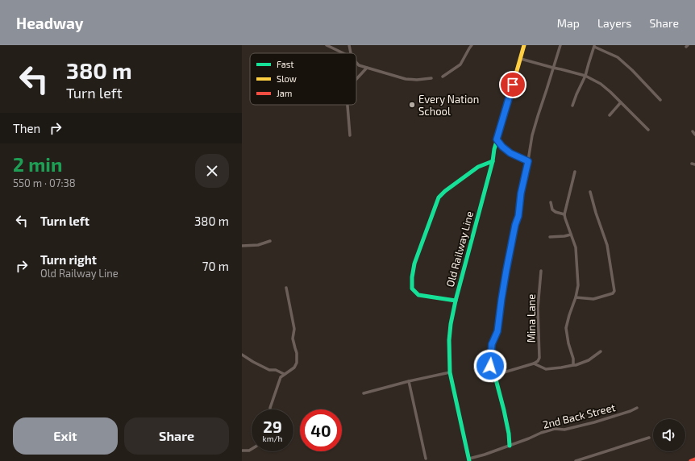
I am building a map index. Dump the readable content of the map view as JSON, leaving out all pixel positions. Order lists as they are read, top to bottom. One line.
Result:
{"streets":{"street":["Old Railway Line","Mina Lane","2nd Back Street"]},"crossings":[["Old Railway Line","2nd Back Street"]],"places":["Every Nation School"],"legend":["Fast","Slow","Jam"],"page":{"header":"Headway","nav":["Map","Layers","Share"],"turn":["380 m","Turn left"],"then":"Then","heading":["2 min","550 m · 07:38"],"list":[{"name":"Turn left","value":"380 m"},{"name":"Turn right","note":"Old Railway Line","value":"70 m"}],"speed":"29 km/h","limit":"40","buttons":["Exit","Share"]}}
